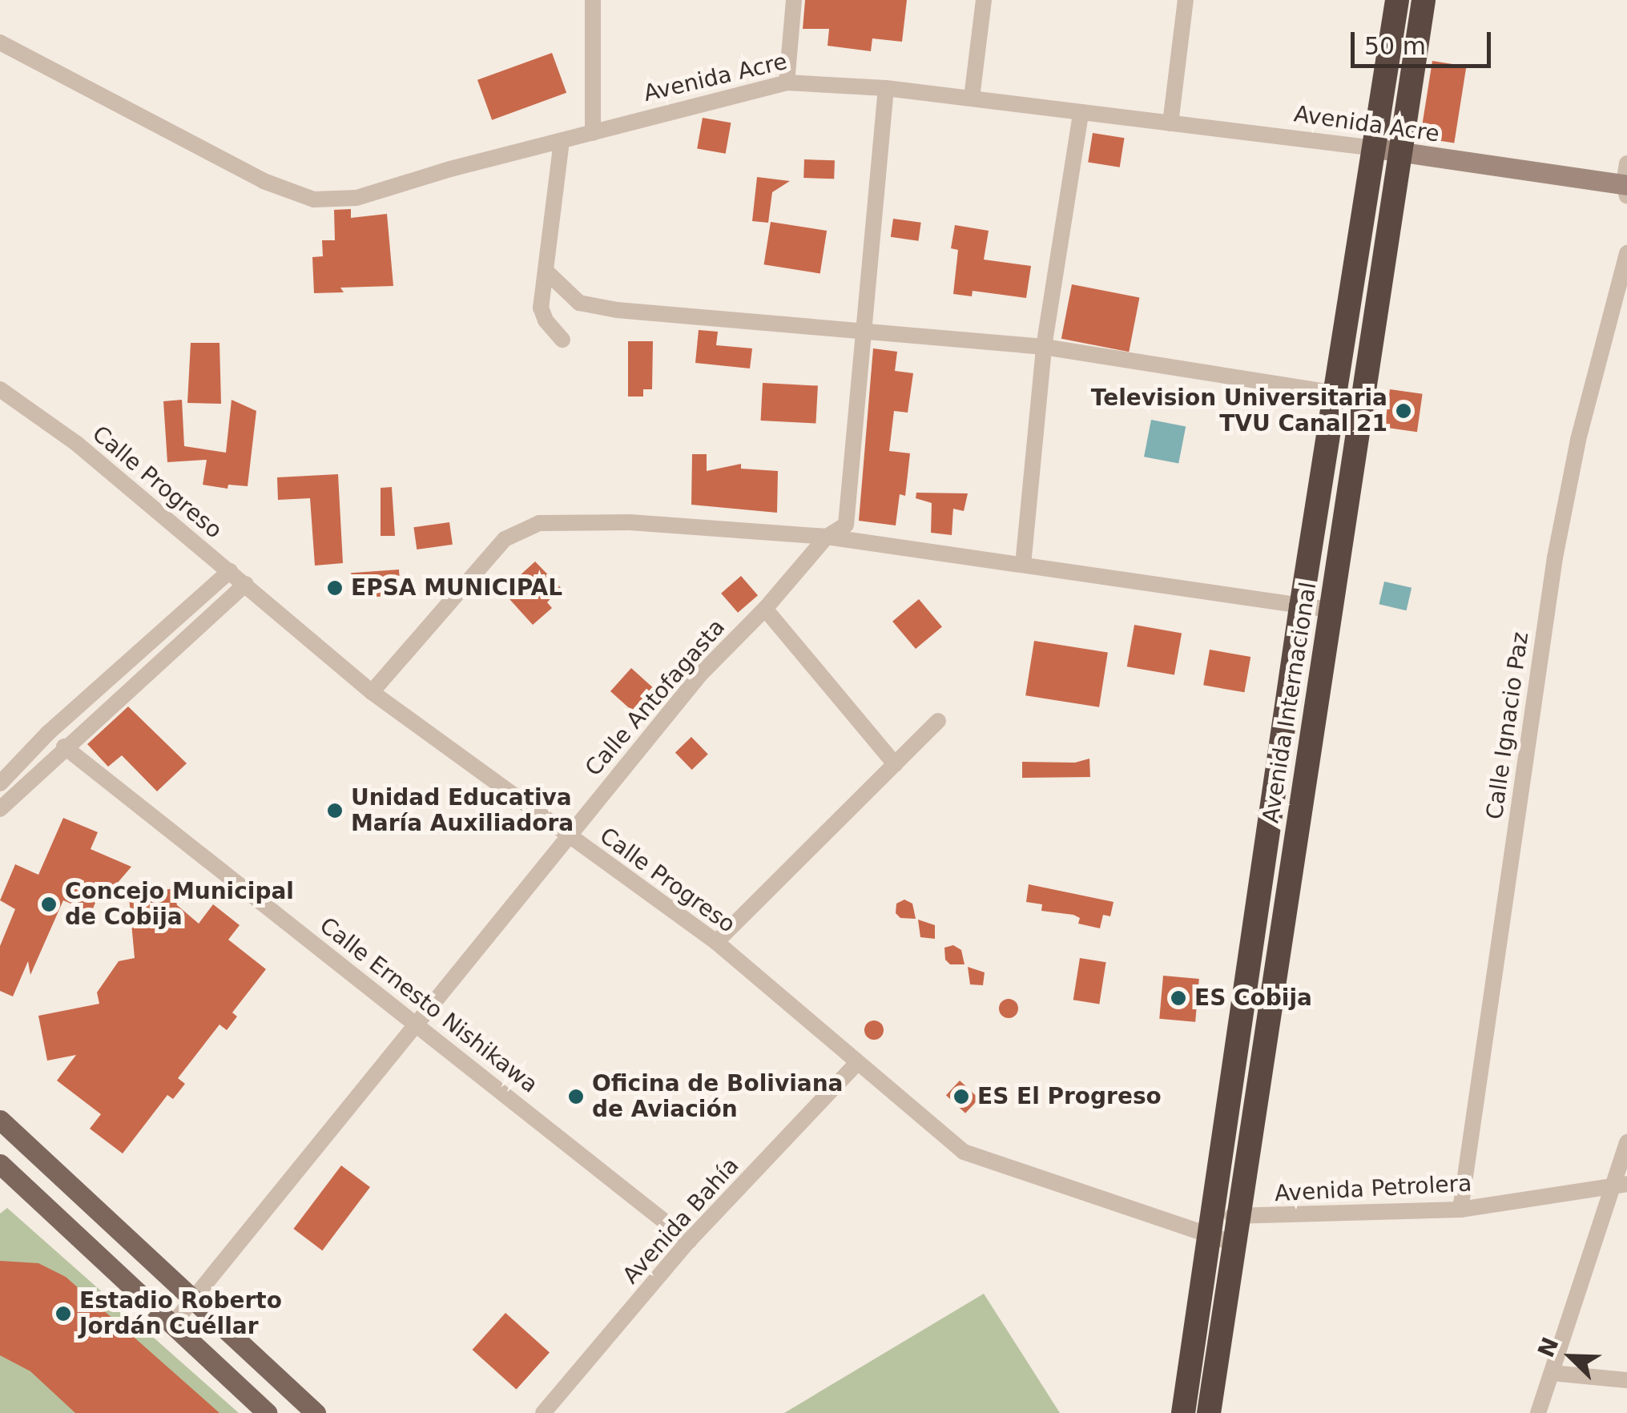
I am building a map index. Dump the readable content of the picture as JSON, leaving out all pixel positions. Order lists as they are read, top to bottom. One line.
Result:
{"streets":{"highway":["Avenida Internacional"],"main road":["Avenida Acre"],"street":["Calle Progreso","Calle Antofagasta","Calle Ignacio Paz","Calle Ernesto Nishikawa","Avenida Petrolera","Avenida Bahía"]},"crossings":[["Avenida Acre","Calle Antofagasta"],["Avenida Acre","Avenida Internacional"],["Calle Progreso","Calle Antofagasta"],["Calle Progreso","Avenida Internacional"],["Calle Progreso","Avenida Petrolera"],["Calle Progreso","Avenida Bahía"],["Calle Antofagasta","Calle Ernesto Nishikawa"],["Avenida Internacional","Avenida Petrolera"],["Calle Ignacio Paz","Avenida Petrolera"],["Calle Ernesto Nishikawa","Avenida Bahía"]],"places":["Television Universitaria TVU Canal 21","EPSA MUNICIPAL","Unidad Educativa María Auxiliadora","Concejo Municipal de Cobija","ES Cobija","Oficina de Boliviana de Aviación","ES El Progreso","Estadio Roberto Jordán Cuéllar"],"scale_bar":"50 m","north":"top left"}
